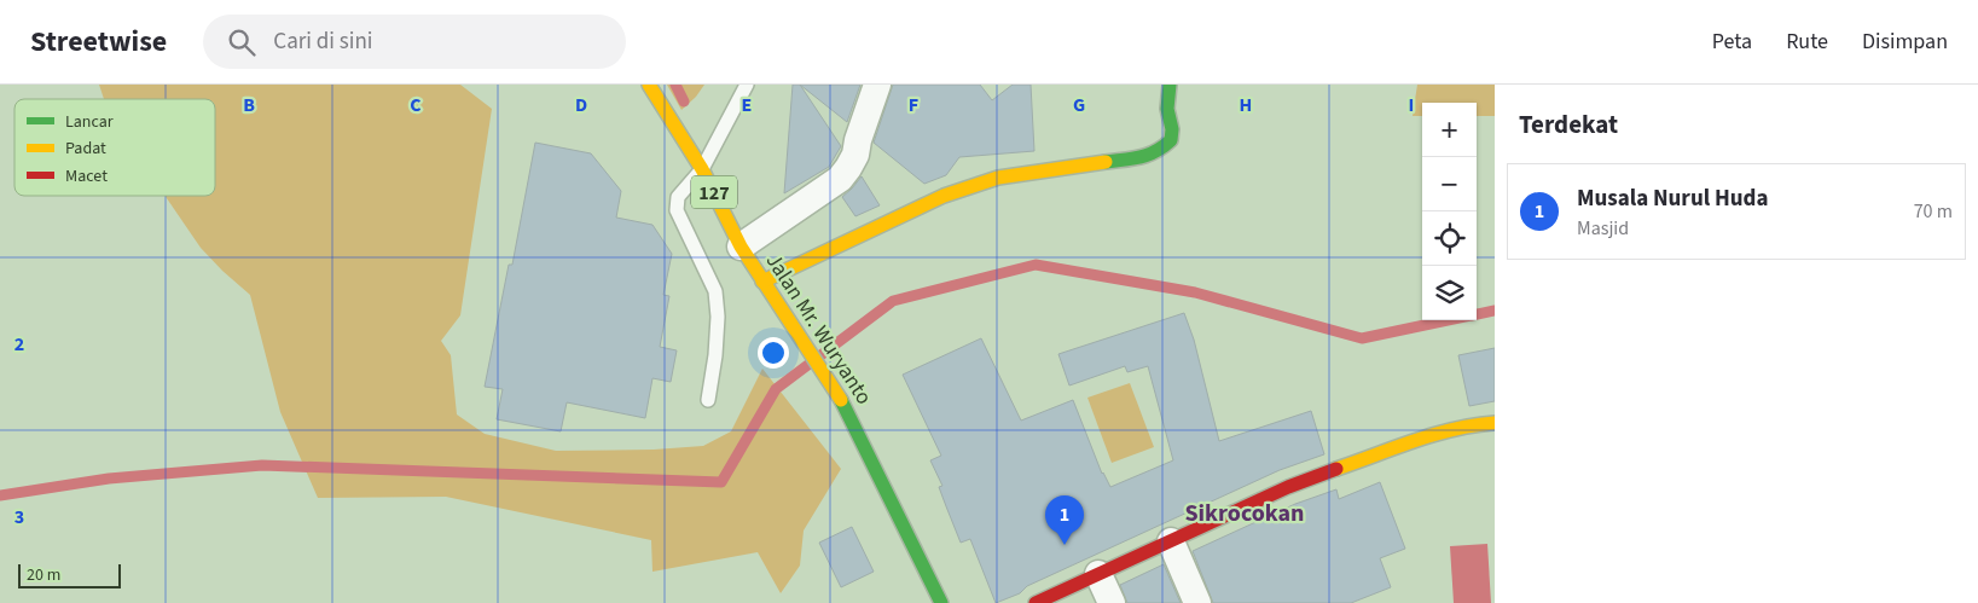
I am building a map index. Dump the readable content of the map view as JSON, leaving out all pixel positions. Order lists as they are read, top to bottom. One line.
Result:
{"streets":{"street":["127","Jalan Mr. Wuryanto"]},"districts":["Sikrocokan"],"legend":["Lancar","Padat","Macet"],"scale_bar":"20 m","page":{"header":"Streetwise","search":"Cari di sini","nav":["Peta","Rute","Disimpan"],"heading":"Terdekat","map_buttons":["+","−"],"list":[{"mark":"1","name":"Musala Nurul Huda","note":"Masjid","value":"70 m"}],"pins":"1","scale":"20 m"},"grid":{"columns":["B","C","D","E","F","G","H","I"],"rows":["2","3"]}}
